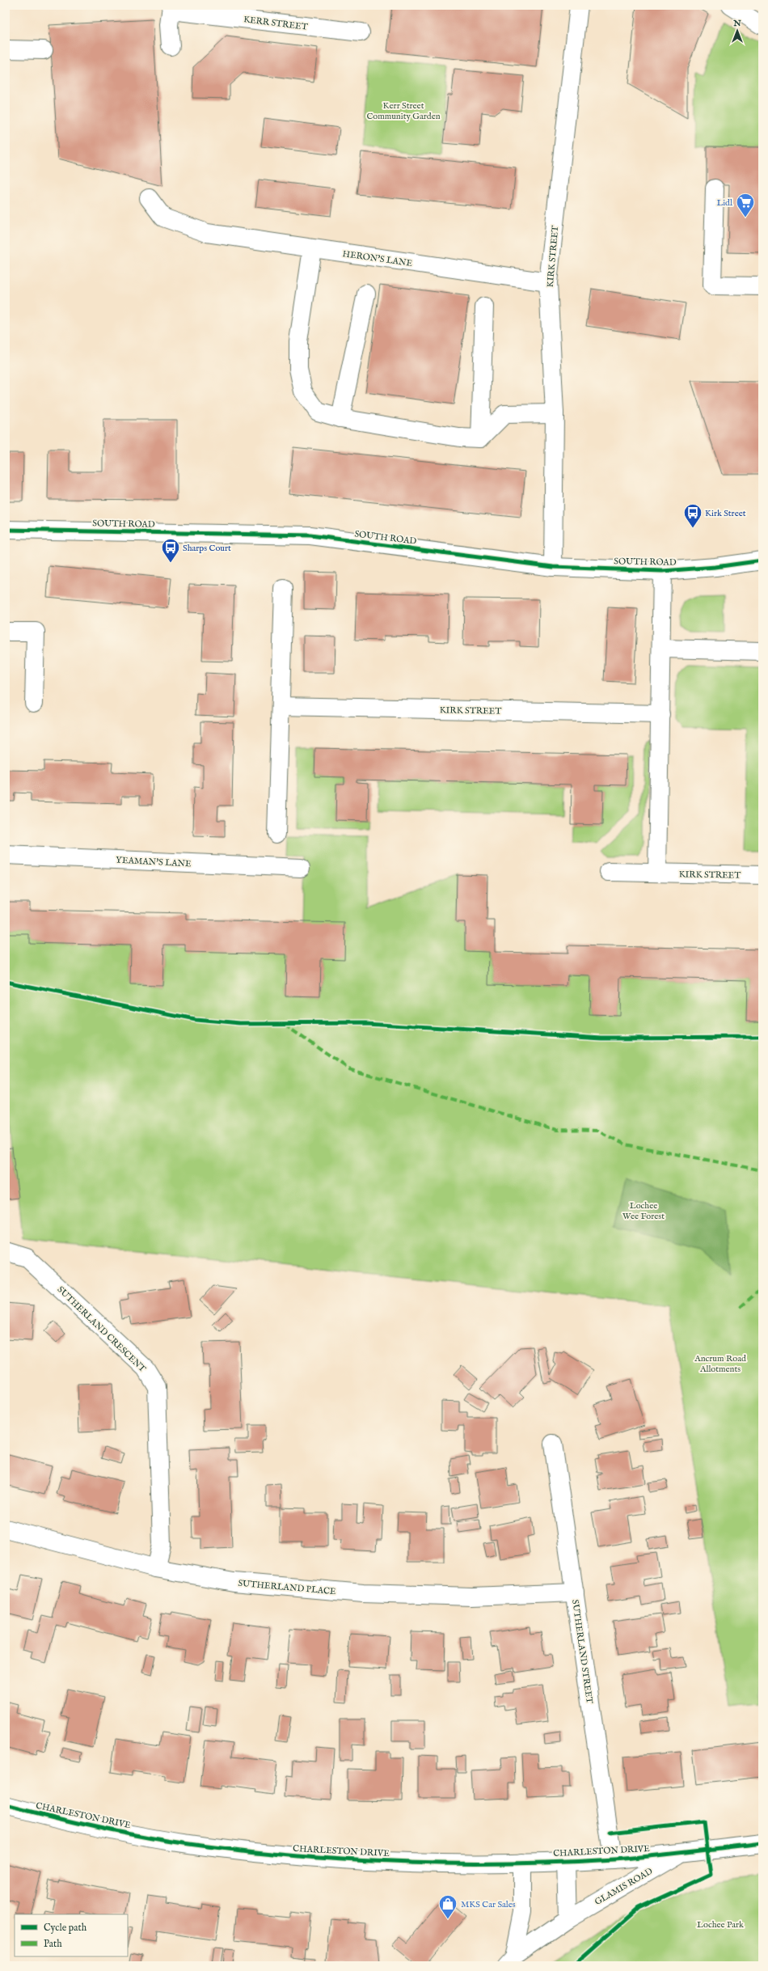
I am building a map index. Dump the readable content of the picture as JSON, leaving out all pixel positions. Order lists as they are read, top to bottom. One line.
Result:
{"streets":{"street":["KERR STREET","KIRK STREET","HERON'S LANE","SOUTH ROAD","YEAMAN'S LANE","SUTHERLAND CRESCENT","SUTHERLAND PLACE","SUTHERLAND STREET","CHARLESTON DRIVE","GLAMIS ROAD"]},"crossings":[["KIRK STREET","HERON'S LANE"],["KIRK STREET","SOUTH ROAD"],["SUTHERLAND CRESCENT","SUTHERLAND PLACE"],["SUTHERLAND PLACE","SUTHERLAND STREET"],["SUTHERLAND STREET","CHARLESTON DRIVE"],["CHARLESTON DRIVE","GLAMIS ROAD"]],"parks":["Kerr Street Community Garden","Lochee Wee Forest","Ancrum Road Allotments","Lochee Park"],"places":{"supermarket":["Lidl"],"bus stop":["Kirk Street","Sharps Court"],"shop":["MKS Car Sales"]},"legend":["Cycle path","Path"],"north":"top"}
